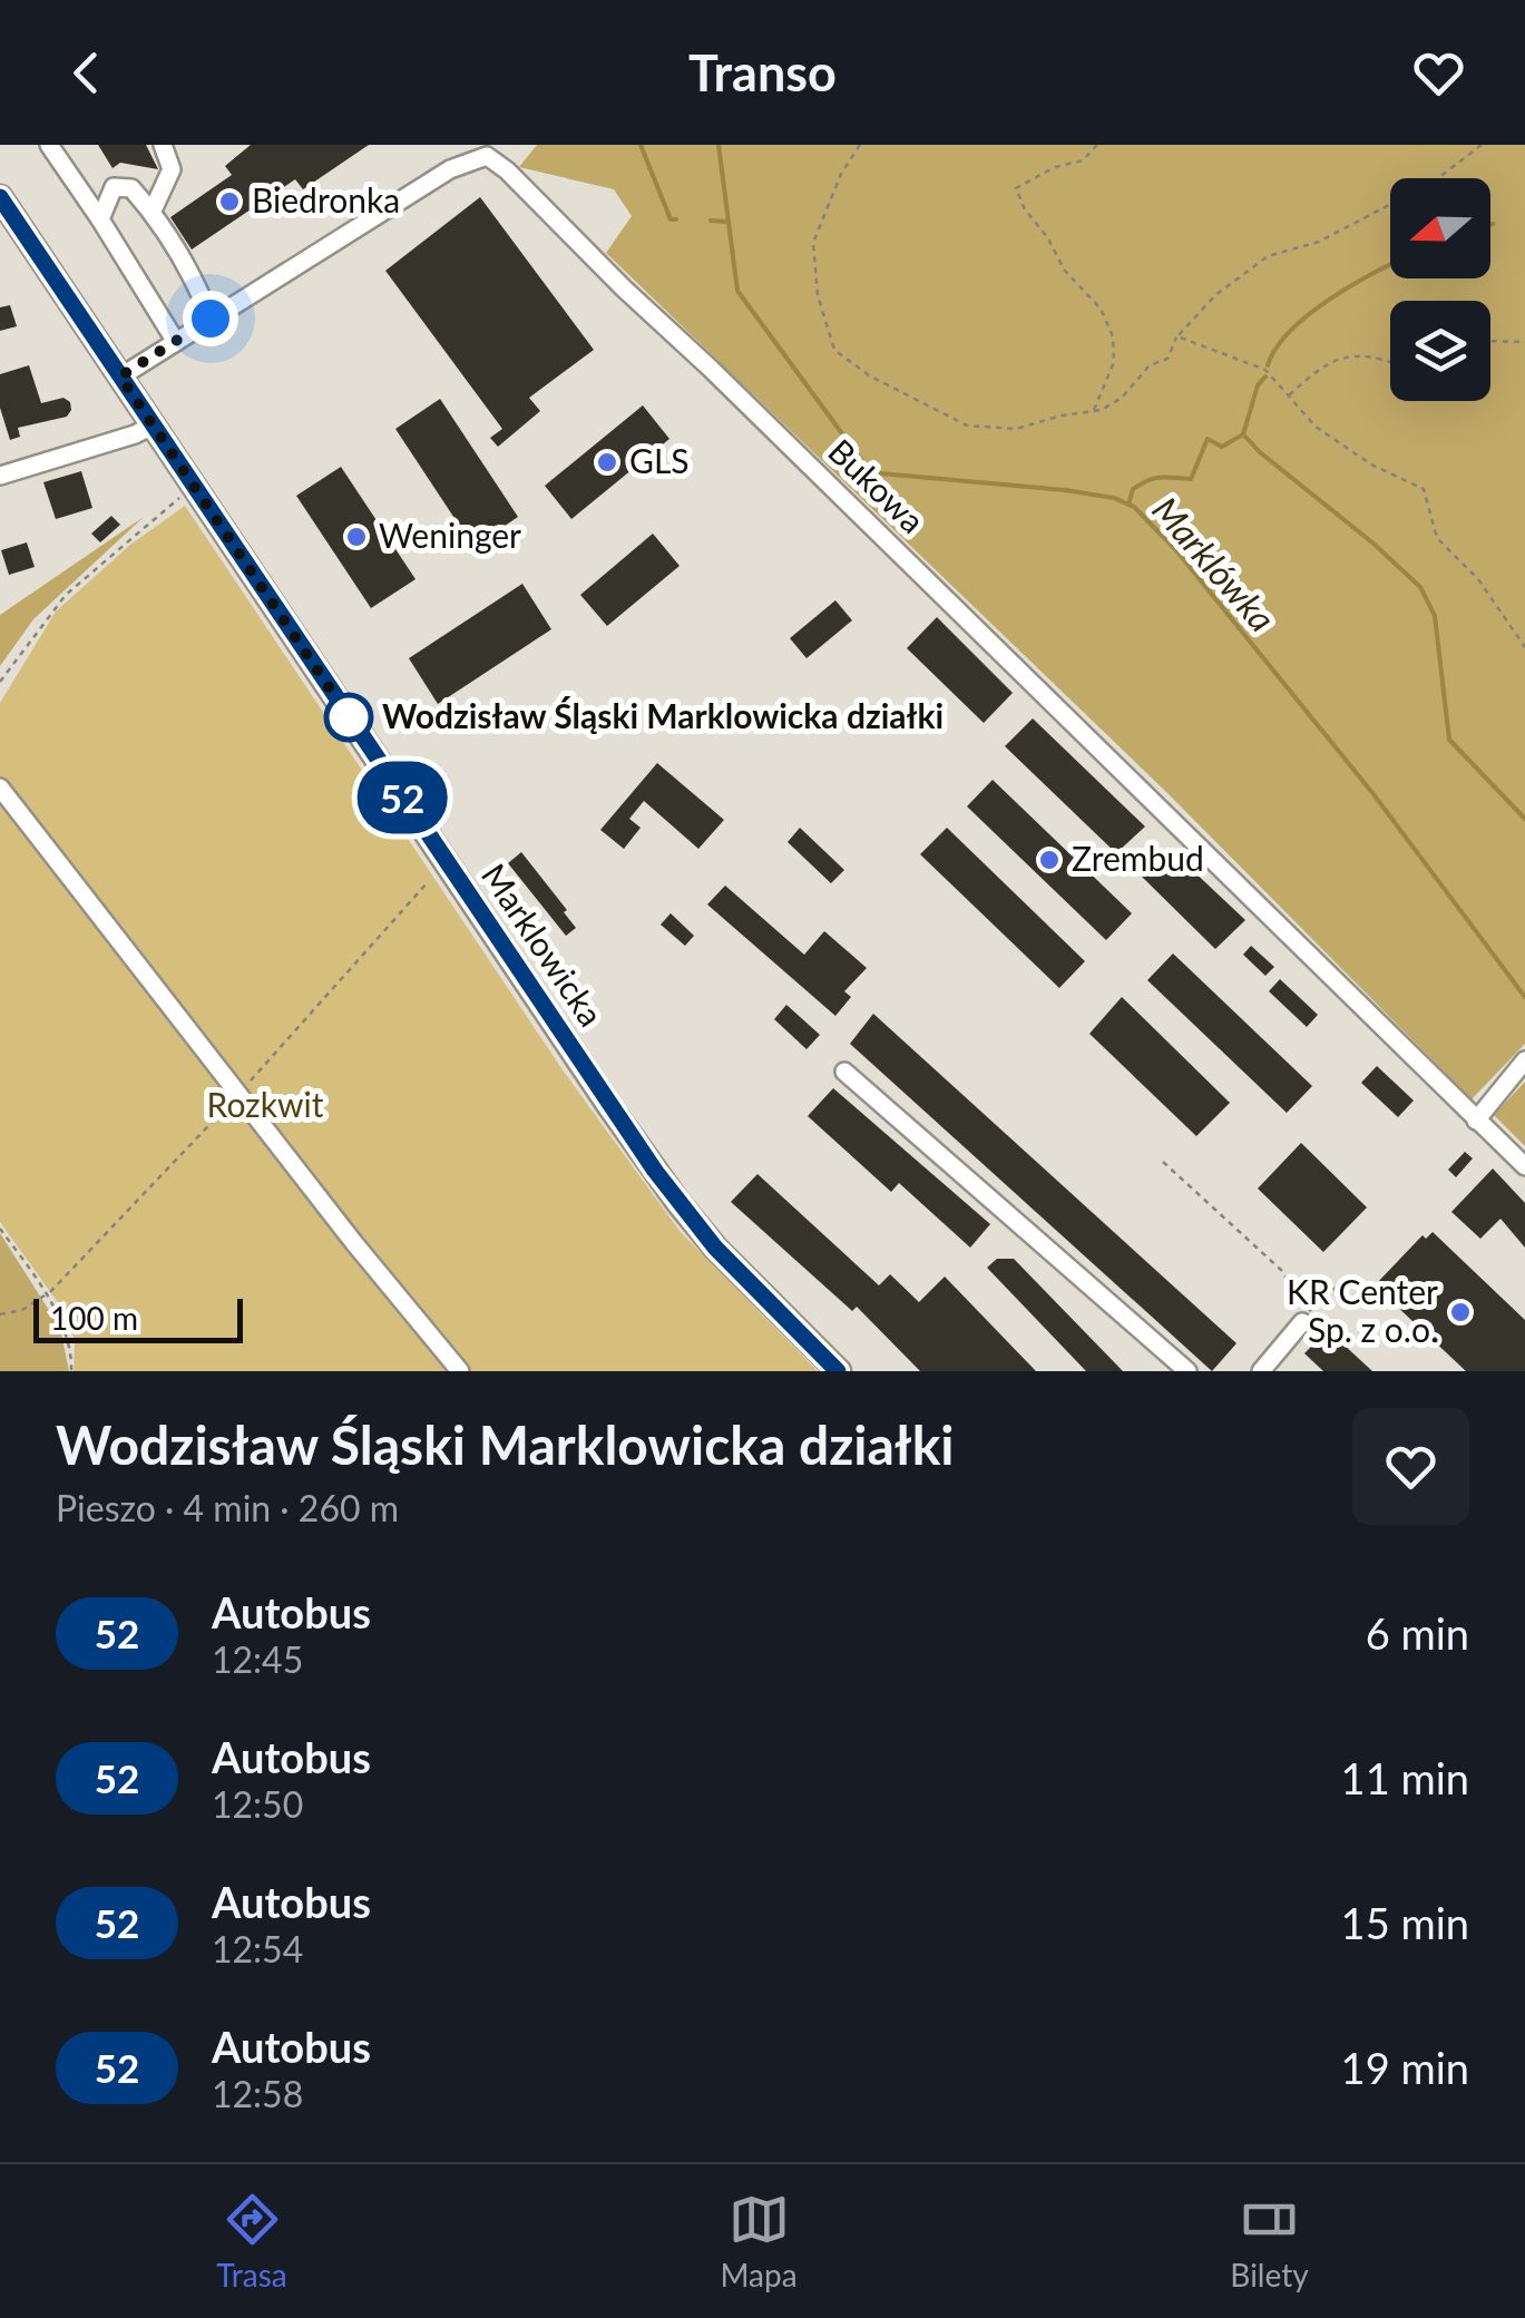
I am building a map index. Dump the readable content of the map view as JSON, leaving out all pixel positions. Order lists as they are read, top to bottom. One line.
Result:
{"streets":{"main road":["Marklowicka"],"lane":["Bukowa"]},"crossings":[["Bukowa","Marklowicka"]],"water":["Marklówka"],"parks":["Rozkwit"],"places":["Biedronka","GLS","Weninger","Wodzisław Śląski Marklowicka działki","Zrembud","KR Center Sp. z o.o."],"lines":["bus line 52"],"scale_bar":"100 m","north":"left","page":{"header":"Transo","on_map":"52","scale":"100 m","heading":["Wodzisław Śląski Marklowicka działki","Pieszo · 4 min · 260 m"],"list":[{"mark":"52","name":"Autobus","note":"12:45","value":"6 min"},{"mark":"52","name":"Autobus","note":"12:50","value":"11 min"},{"mark":"52","name":"Autobus","note":"12:54","value":"15 min"},{"mark":"52","name":"Autobus","note":"12:58","value":"19 min"}],"tabs":["Trasa","Mapa","Bilety"]}}
